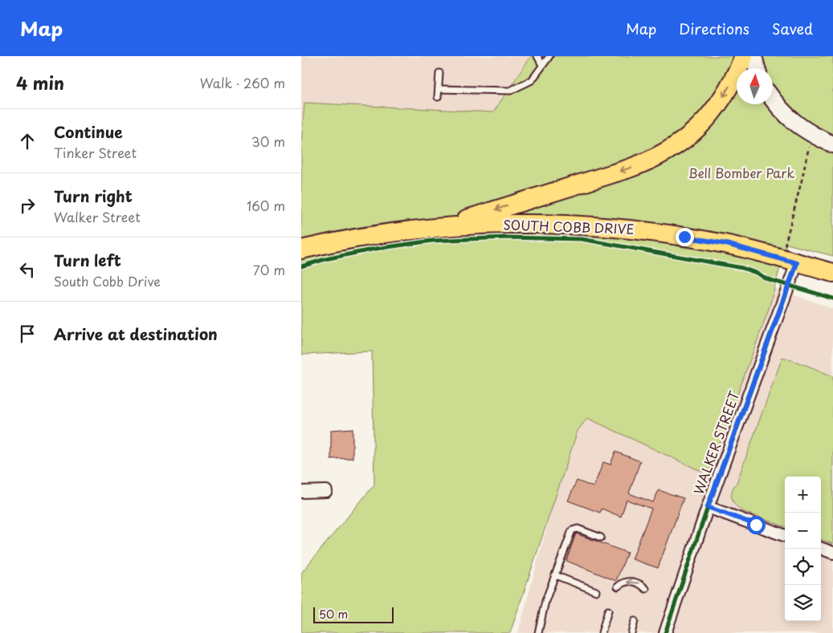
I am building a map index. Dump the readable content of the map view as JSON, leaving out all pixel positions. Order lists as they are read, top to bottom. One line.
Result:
{"streets":{"main road":["SOUTH COBB DRIVE"],"street":["WALKER STREET"]},"crossings":[["SOUTH COBB DRIVE","WALKER STREET"]],"parks":["Bell Bomber Park"],"scale_bar":"50 m","north":"top","page":{"header":"Map","nav":["Map","Directions","Saved"],"heading":["4 min","Walk · 260 m"],"list":[["Continue","Tinker Street","30 m"],["Turn right","Walker Street","160 m"],["Turn left","South Cobb Drive","70 m"],"Arrive at destination"],"map_buttons":["+","−"],"scale":"50 m"}}
